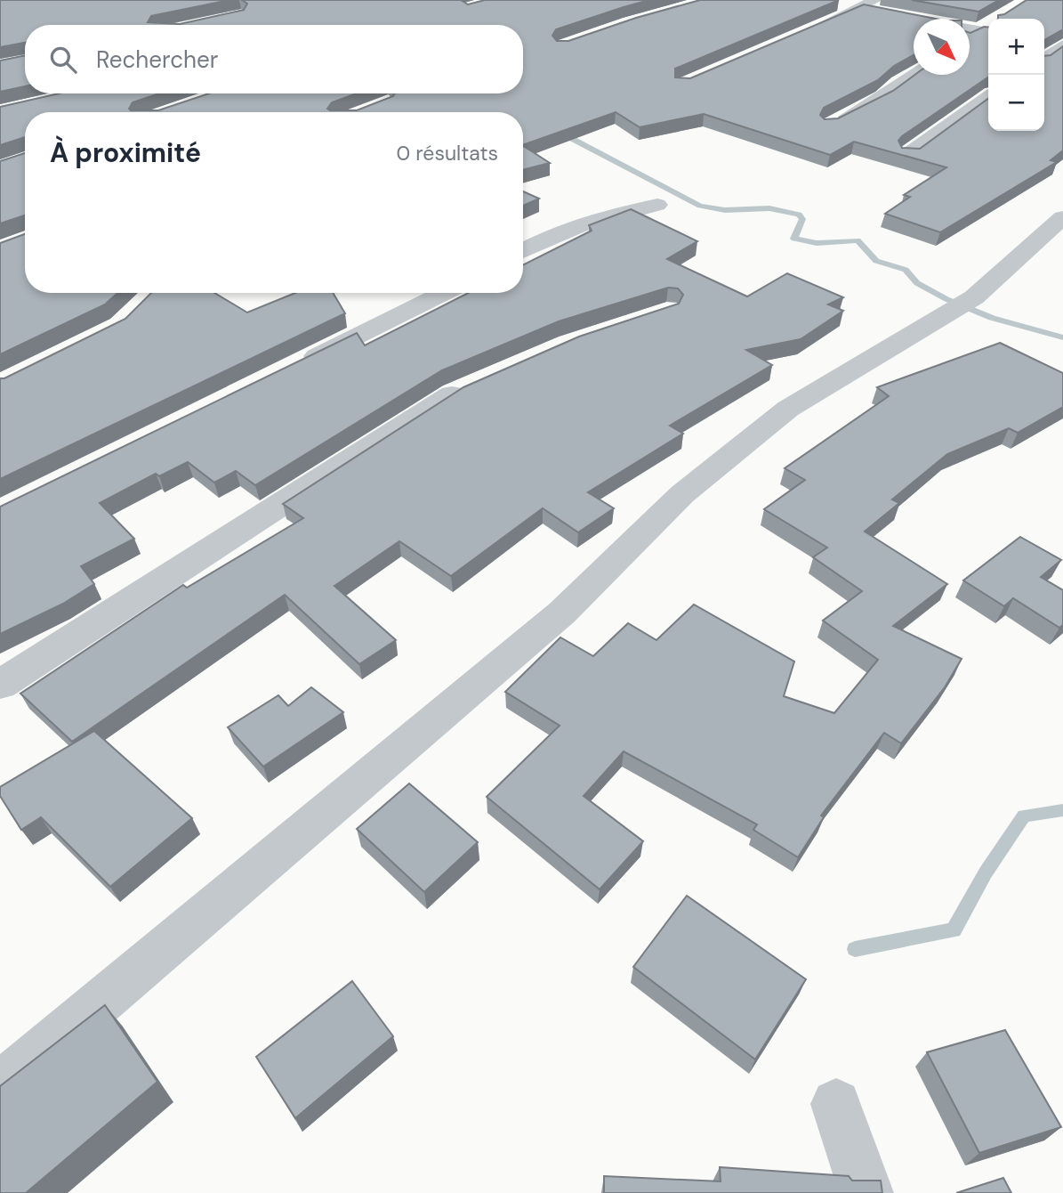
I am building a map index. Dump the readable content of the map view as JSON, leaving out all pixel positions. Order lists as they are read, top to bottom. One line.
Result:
{"north":"bottom right","page":{"map_buttons":["+","−"],"search":"Rechercher","heading":["À proximité","0 résultats"]}}
